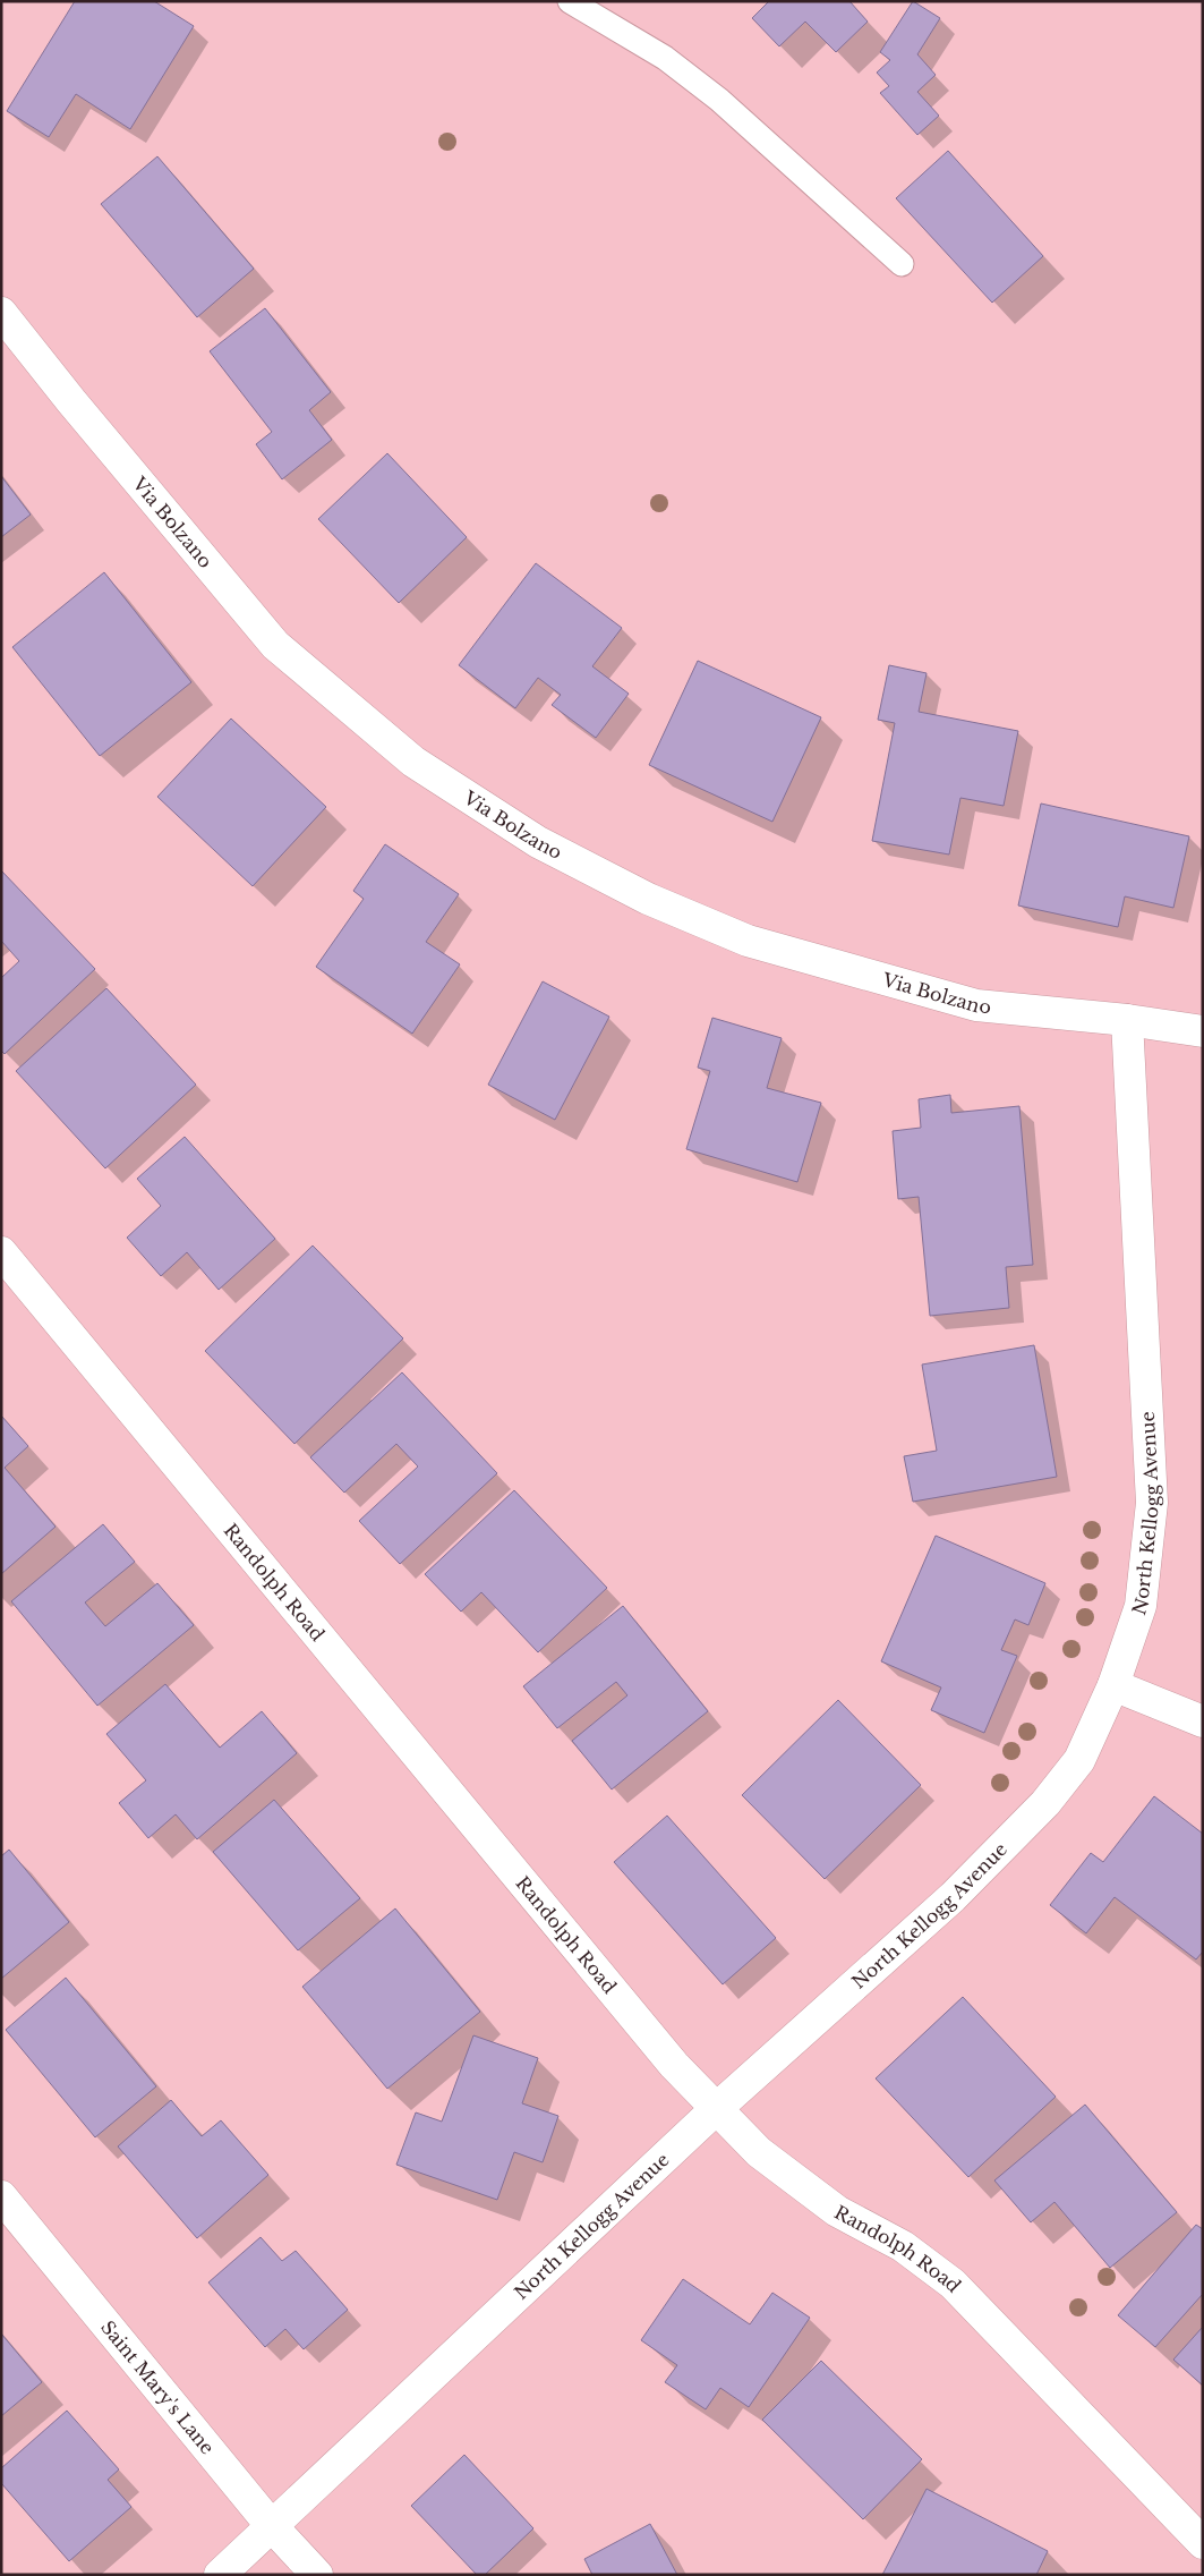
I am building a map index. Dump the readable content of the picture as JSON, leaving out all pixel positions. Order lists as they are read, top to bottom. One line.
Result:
{"streets":{"street":["Via Bolzano","North Kellogg Avenue","Randolph Road","Saint Mary's Lane"]},"crossings":[["Via Bolzano","North Kellogg Avenue"],["North Kellogg Avenue","Randolph Road"],["North Kellogg Avenue","Saint Mary's Lane"]]}
